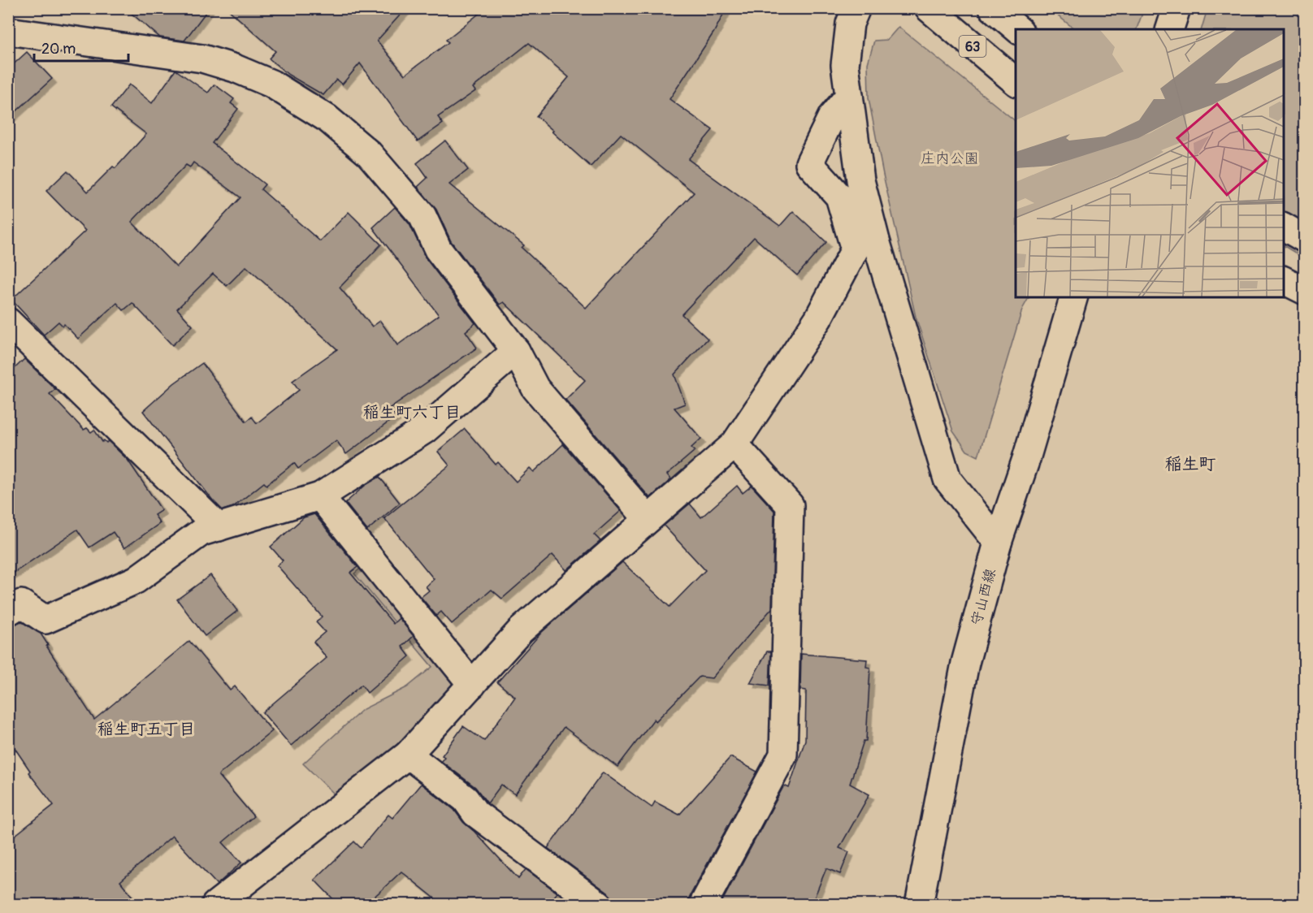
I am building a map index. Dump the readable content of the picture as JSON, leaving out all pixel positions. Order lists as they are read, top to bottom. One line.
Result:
{"streets":{"street":["63","守山西線"]},"districts":["稲生町六丁目","稲生町","稲生町五丁目"],"parks":["庄内公園"],"scale_bar":"20 m"}
